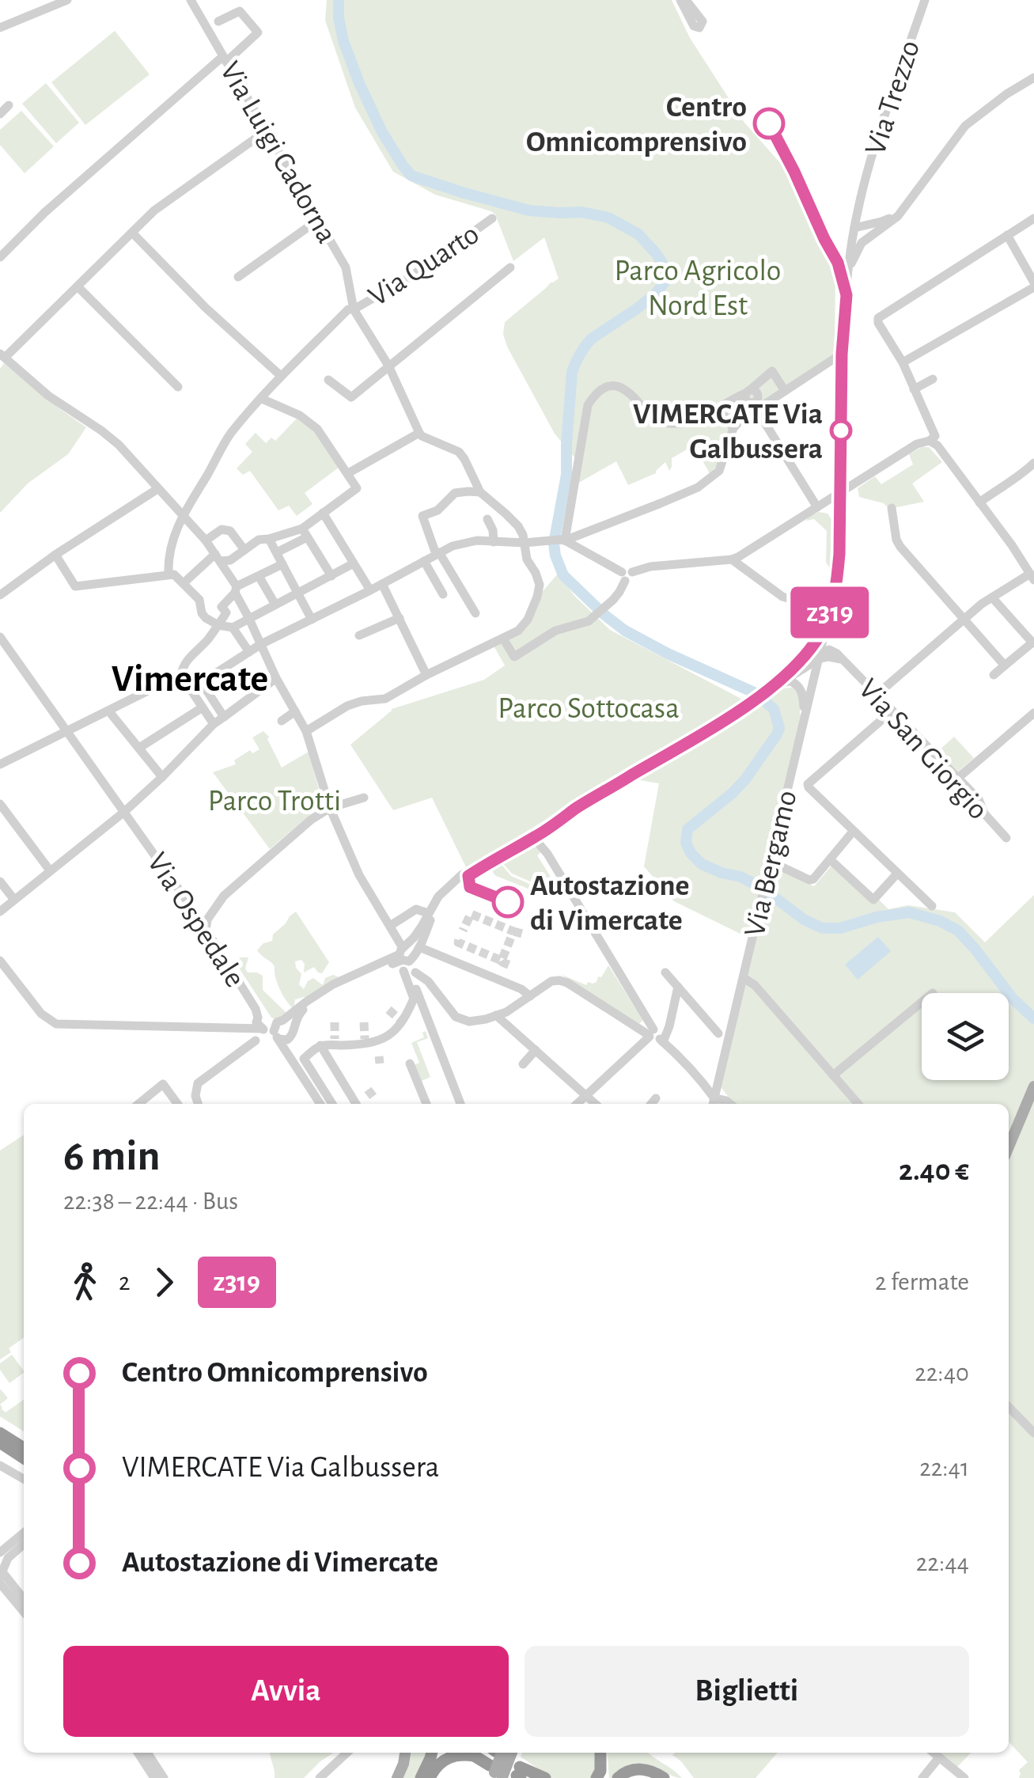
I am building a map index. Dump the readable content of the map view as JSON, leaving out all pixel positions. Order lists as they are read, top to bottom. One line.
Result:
{"streets":{"street":["Via Trezzo","Via Luigi Cadorna","Via Quarto","Via San Giorgio","Via Bergamo","Via Ospedale"]},"crossings":[["Via Trezzo","Via Bergamo"],["Via Luigi Cadorna","Via Quarto"],["Via San Giorgio","Via Bergamo"]],"districts":["Vimercate"],"parks":["Parco Agricolo Nord Est","Parco Sottocasa","Parco Trotti"],"places":["Centro Omnicomprensivo","VIMERCATE Via Galbussera","Autostazione di Vimercate"],"lines":["bus line z319"],"page":{"on_map":"z319","heading":["6 min","22:38 – 22:44 · Bus","2.40 €"],"legs":["2","z319","2 fermate"],"list":[{"name":"Centro Omnicomprensivo","value":"22:40"},{"name":"VIMERCATE Via Galbussera","value":"22:41"},{"name":"Autostazione di Vimercate","value":"22:44"}],"buttons":["Avvia","Biglietti"]}}
